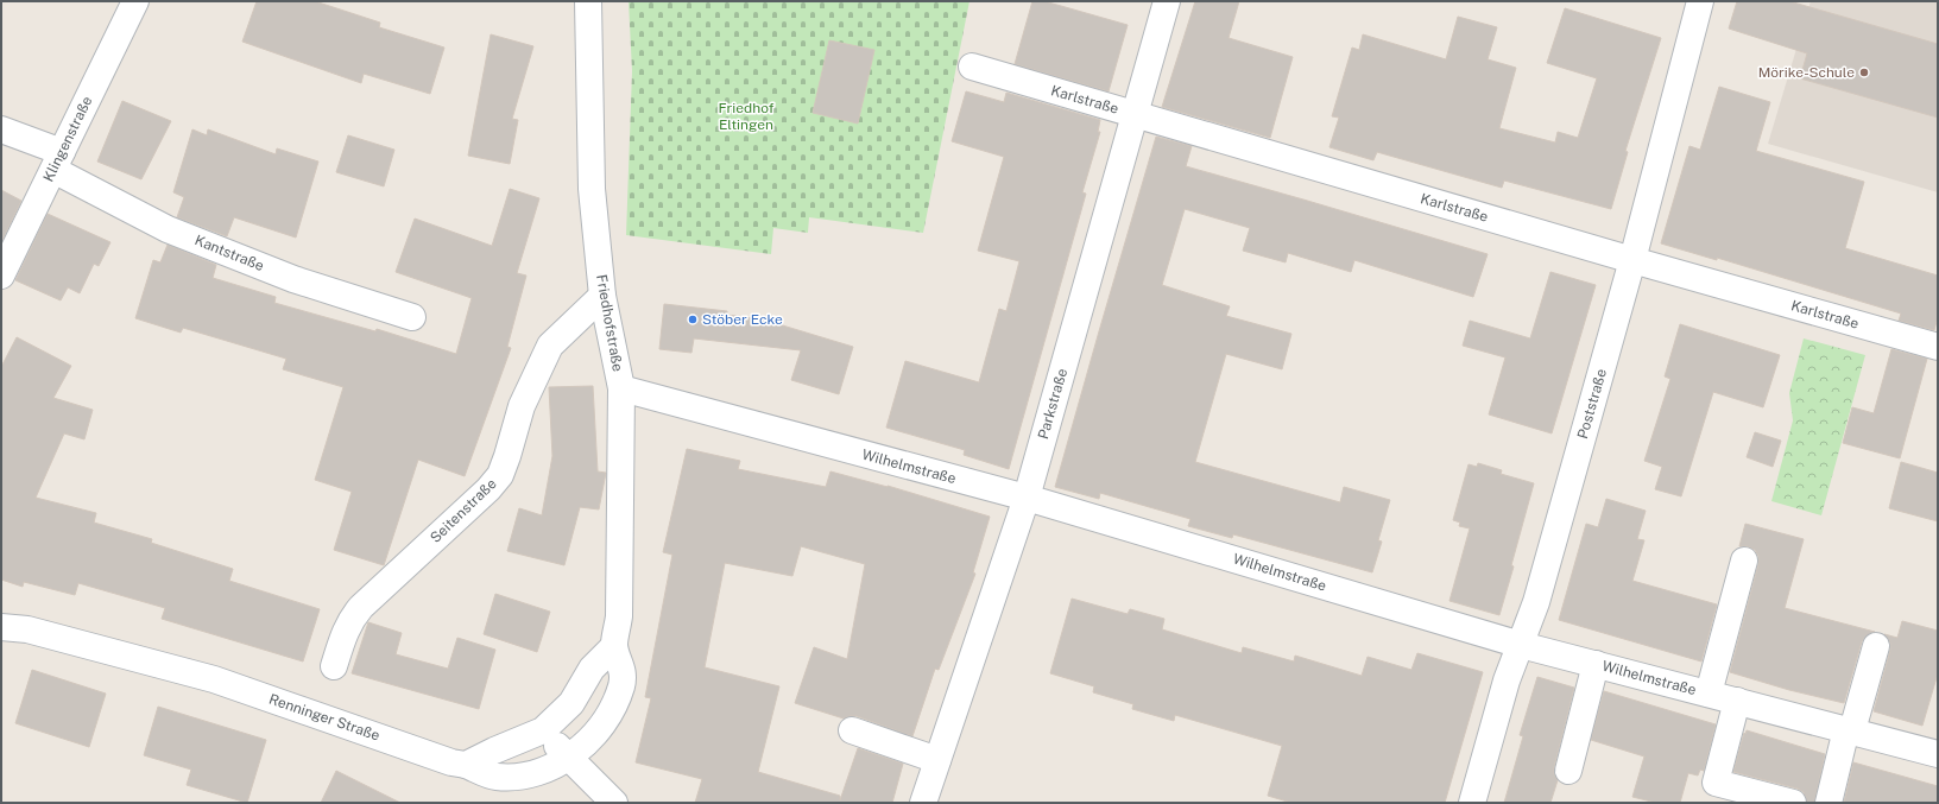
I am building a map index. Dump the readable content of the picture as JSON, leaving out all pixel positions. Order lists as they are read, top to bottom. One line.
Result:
{"streets":{"street":["Karlstraße","Klingenstraße","Kantstraße","Friedhofstraße","Parkstraße","Poststraße","Wilhelmstraße","Seitenstraße","Renninger Straße"]},"crossings":[["Karlstraße","Parkstraße"],["Karlstraße","Poststraße"],["Klingenstraße","Kantstraße"],["Friedhofstraße","Wilhelmstraße"],["Friedhofstraße","Seitenstraße"],["Friedhofstraße","Renninger Straße"],["Parkstraße","Wilhelmstraße"],["Poststraße","Wilhelmstraße"]],"parks":["Friedhof Eltingen"],"places":["Mörike-Schule","Stöber Ecke"]}
